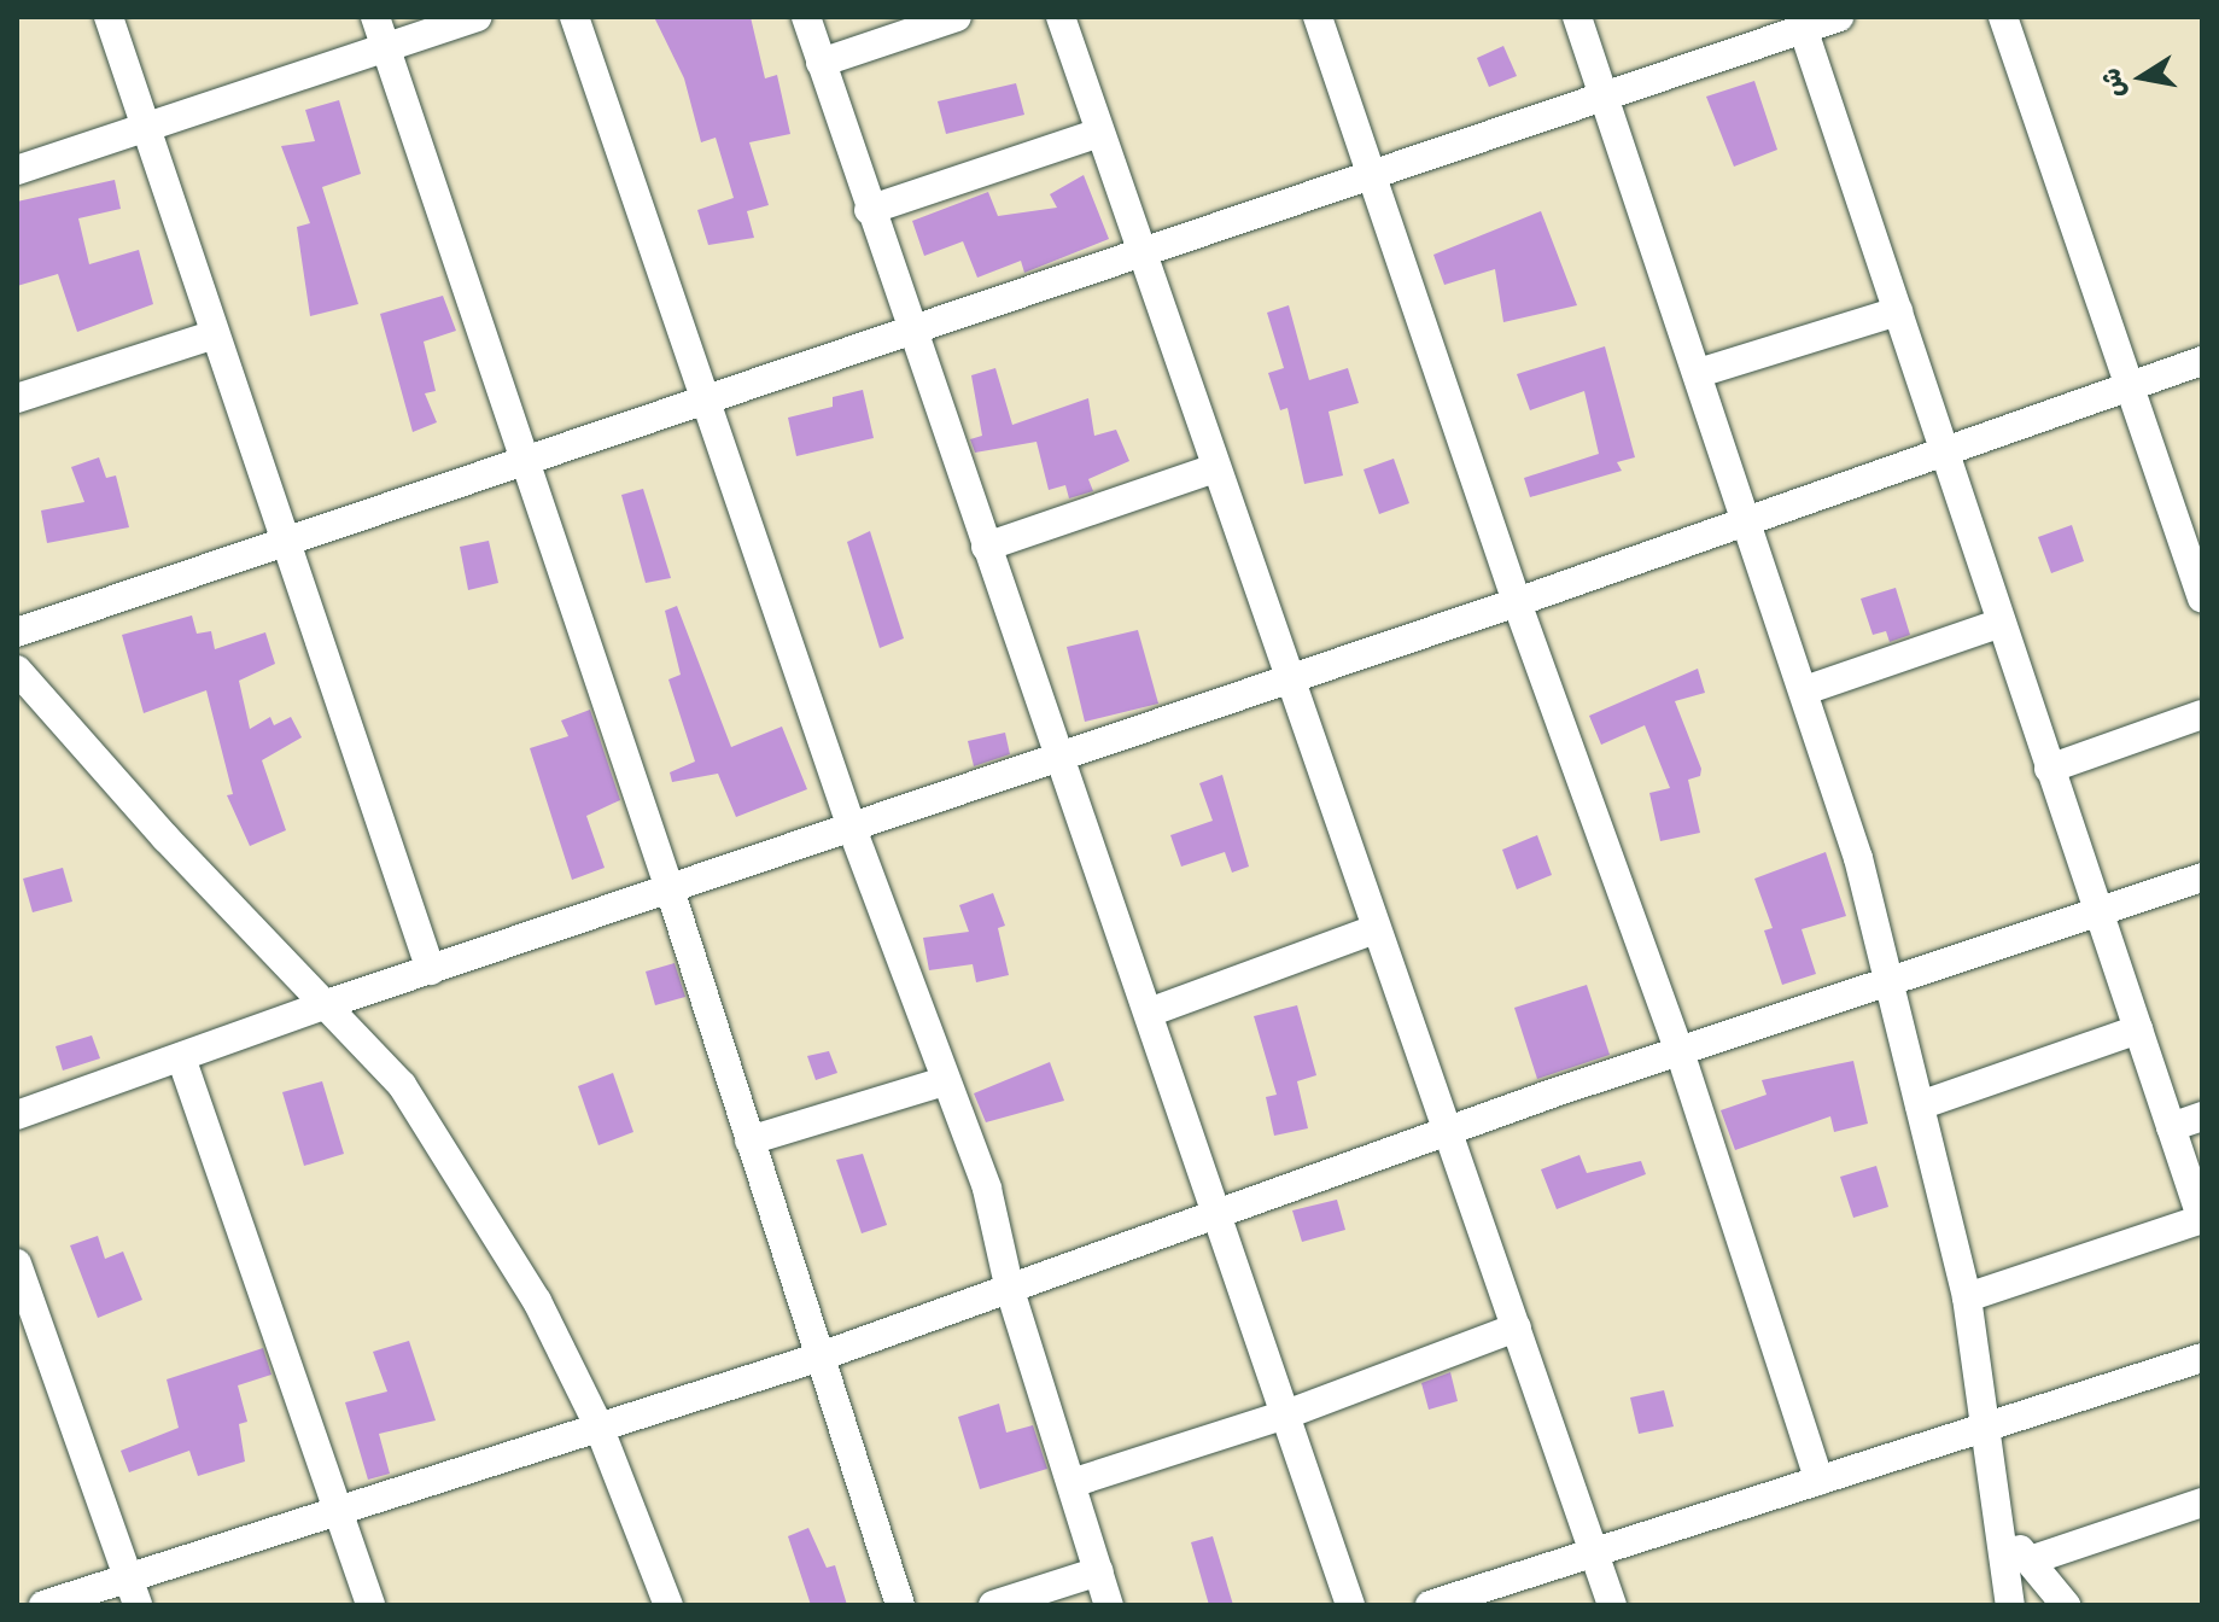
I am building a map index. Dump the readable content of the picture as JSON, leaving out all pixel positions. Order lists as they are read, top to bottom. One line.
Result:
{"north":"left"}
